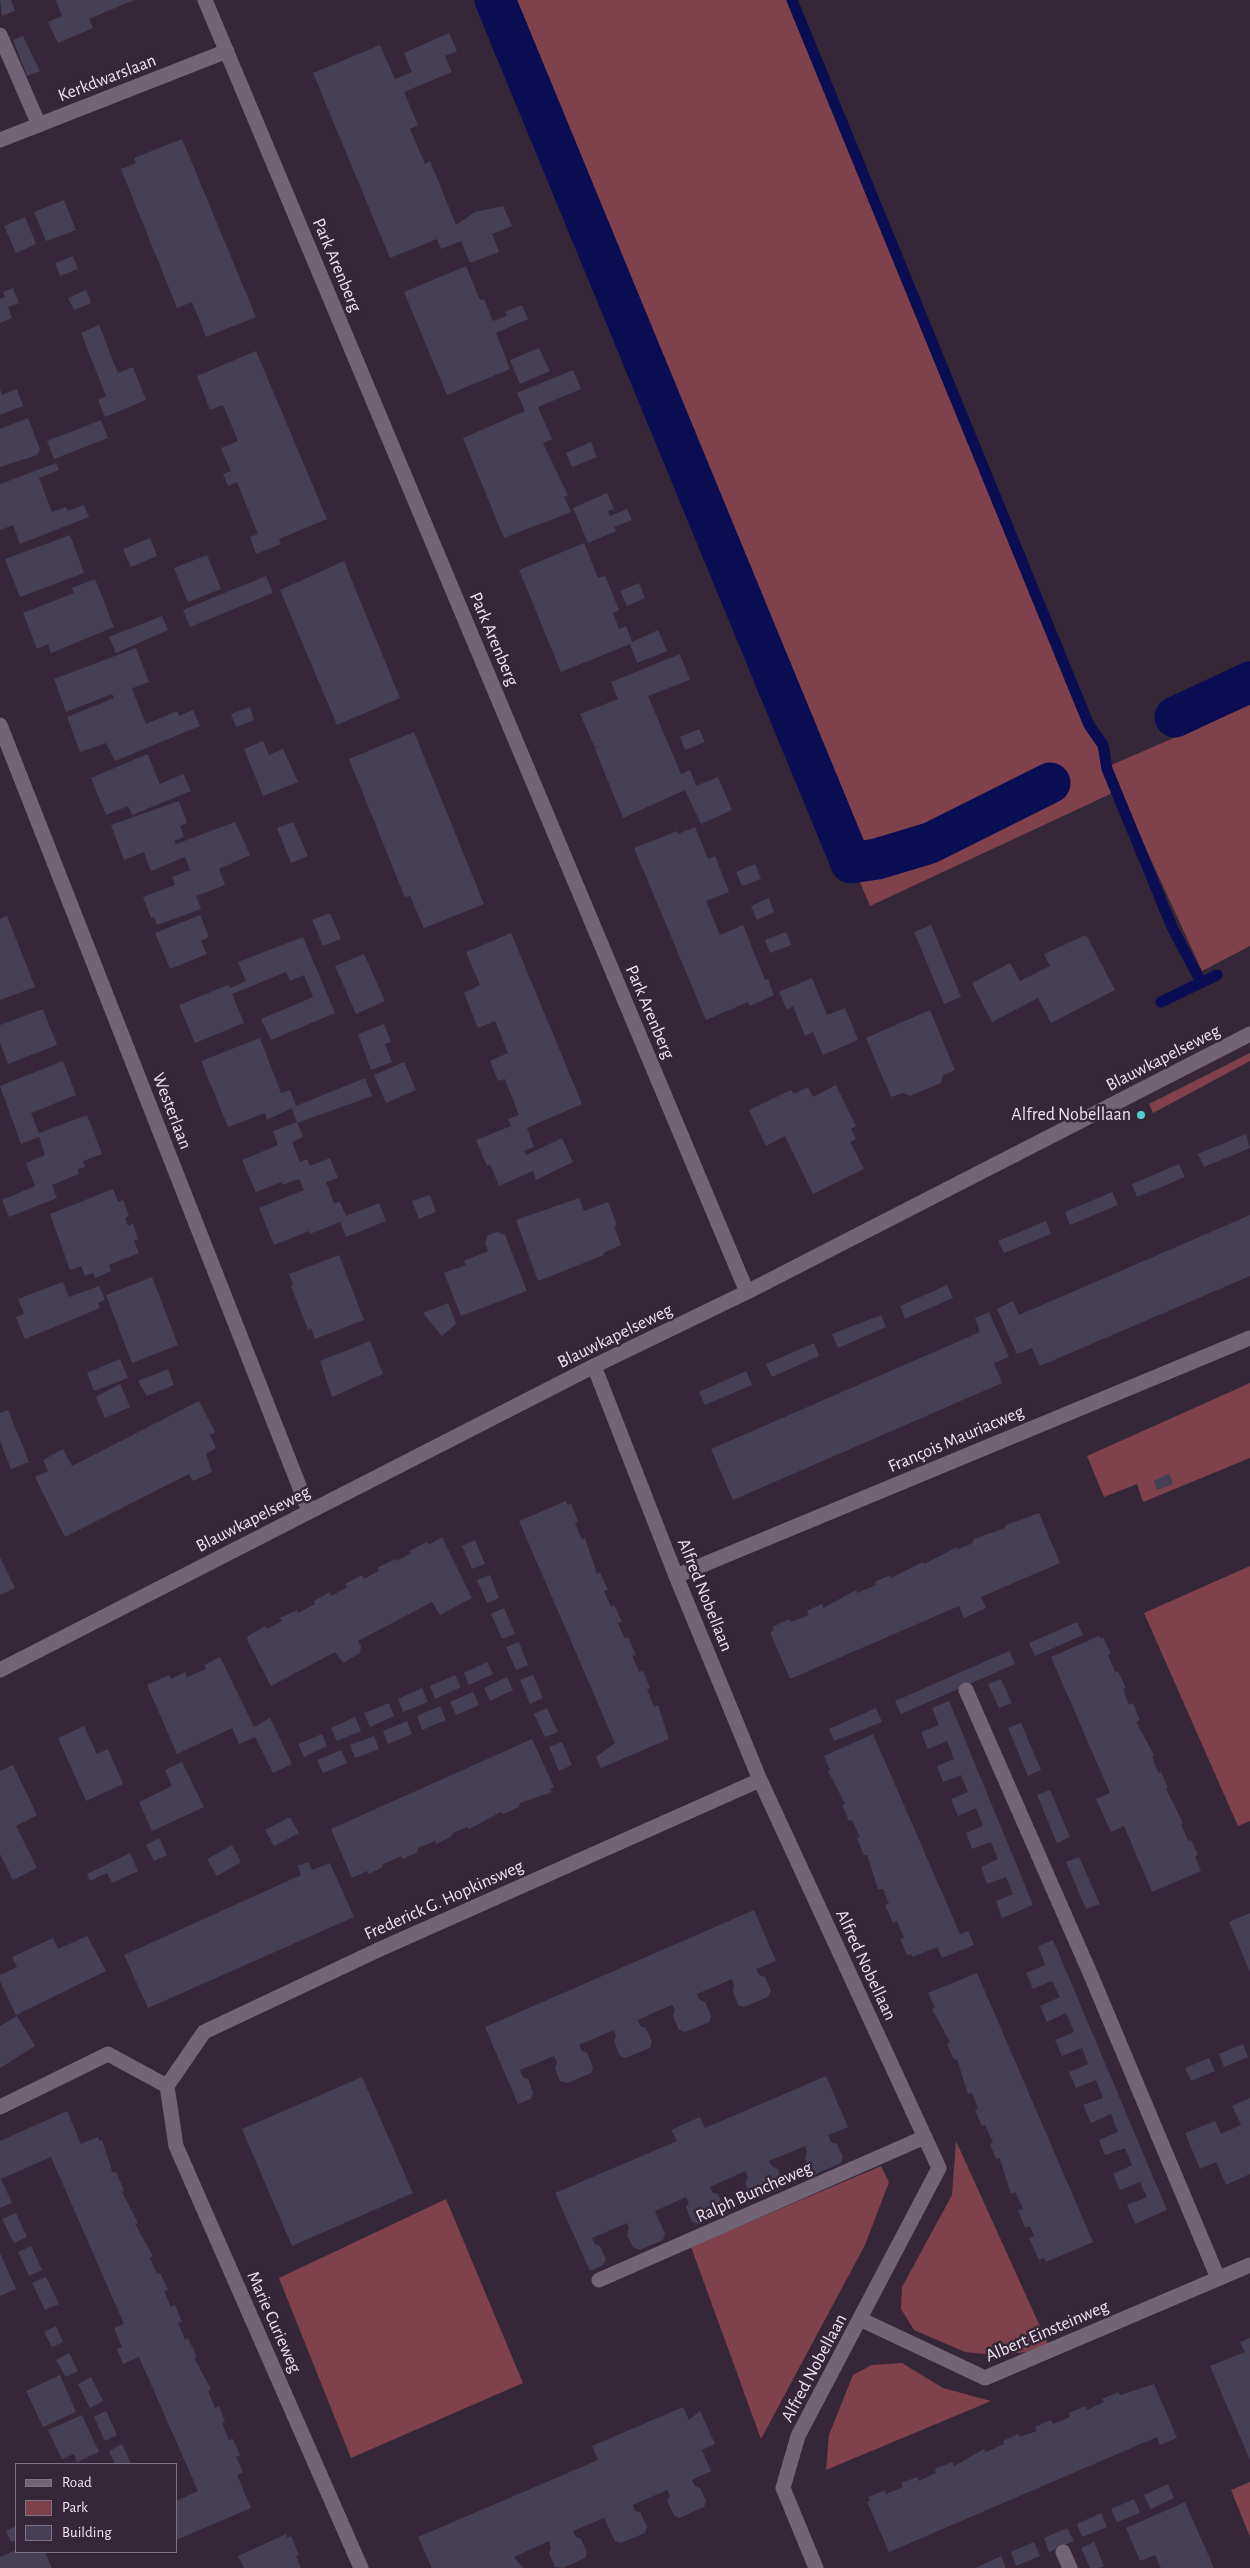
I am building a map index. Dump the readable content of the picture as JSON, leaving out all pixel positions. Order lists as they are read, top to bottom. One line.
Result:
{"streets":{"street":["Kerkdwarslaan","Park Arenberg","Blauwkapelseweg","Westerlaan","François Mauriacweg","Alfred Nobellaan","Frederick G. Hopkinsweg","Ralph Buncheweg","Marie Curieweg","Albert Einsteinweg"]},"crossings":[["Kerkdwarslaan","Park Arenberg"],["Park Arenberg","Blauwkapelseweg"],["Blauwkapelseweg","Westerlaan"],["Blauwkapelseweg","Alfred Nobellaan"],["François Mauriacweg","Alfred Nobellaan"],["Alfred Nobellaan","Frederick G. Hopkinsweg"],["Alfred Nobellaan","Ralph Buncheweg"],["Alfred Nobellaan","Albert Einsteinweg"],["Frederick G. Hopkinsweg","Marie Curieweg"]],"places":["Alfred Nobellaan"],"legend":["Road","Park","Building"]}
